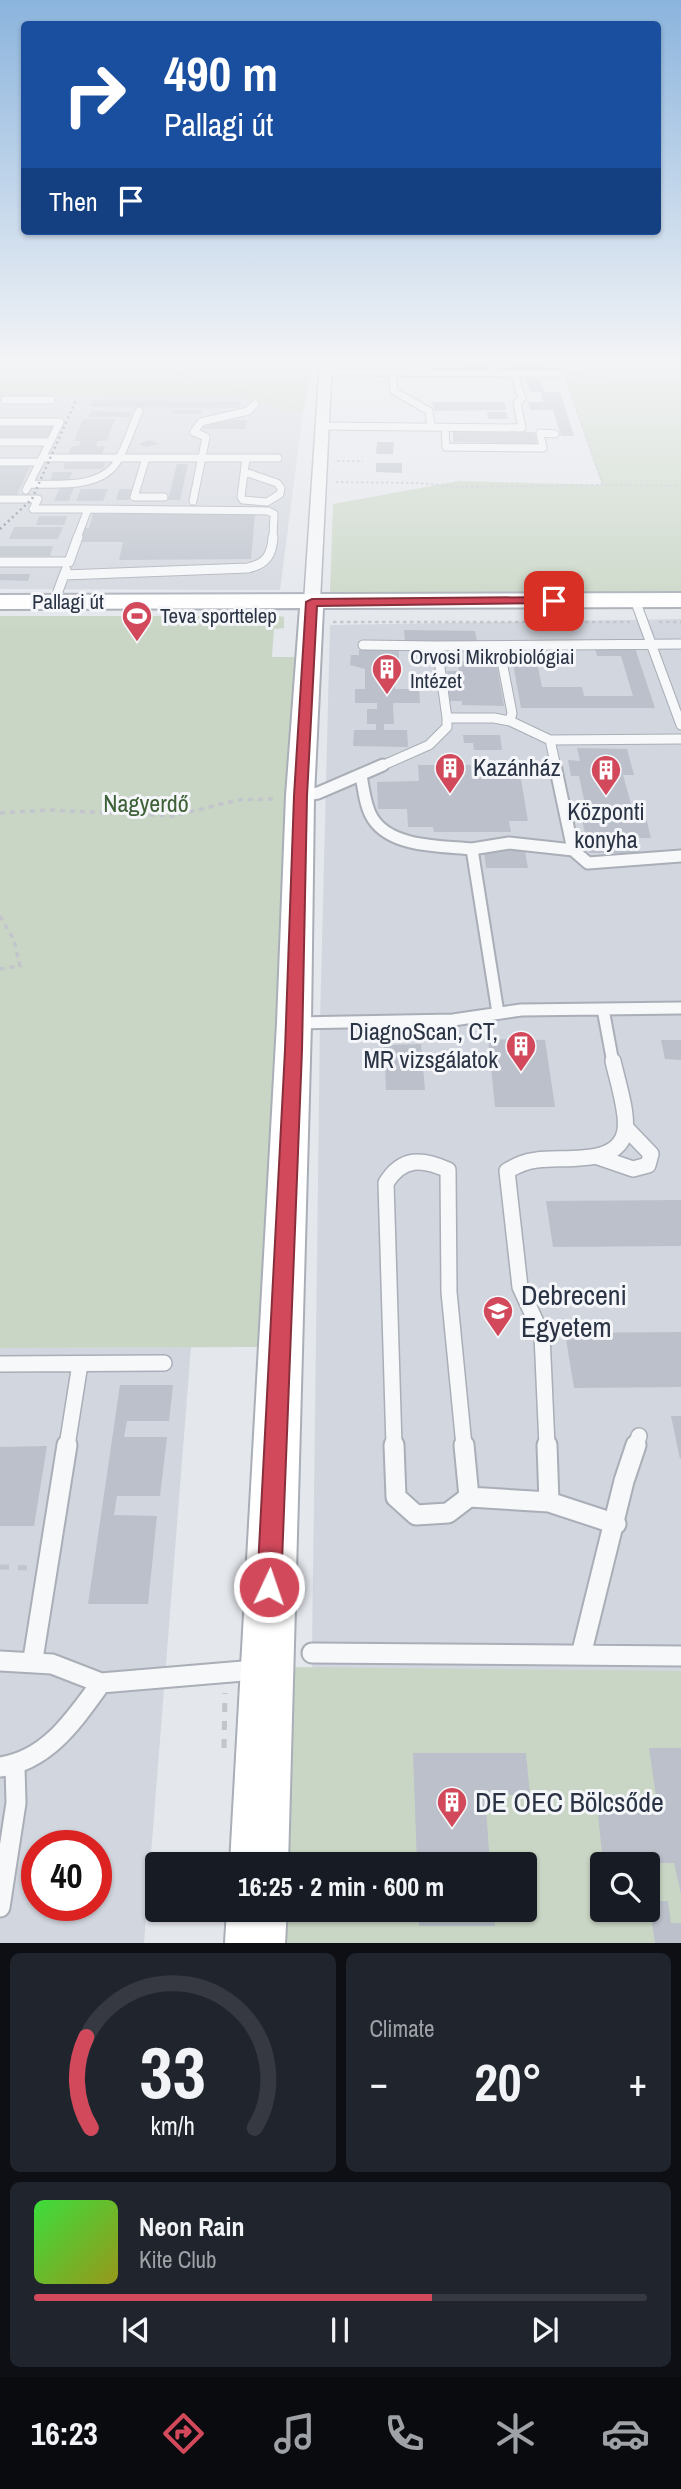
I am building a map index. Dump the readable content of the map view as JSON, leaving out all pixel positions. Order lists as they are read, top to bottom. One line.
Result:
{"streets":{"street":["Pallagi út"]},"parks":["Nagyerdő"],"places":{"sports":["Teva sporttelep"],"building":["Orvosi Mikrobiológiai Intézet","Kazánház","Központi konyha","DiagnoScan, CT, MR vizsgálatok","DE OEC Bölcsőde"],"school or university":["Debreceni Egyetem"]},"page":{"turn":["490 m","Pallagi út"],"then":"Then","limit":"40","trip":"16:25 · 2 min · 600 m","tile":"Climate","heat":["−","20°","+"],"song":["Neon Rain","Kite Club"],"tabs":"16:23","gauge":["33","km/h"]}}
